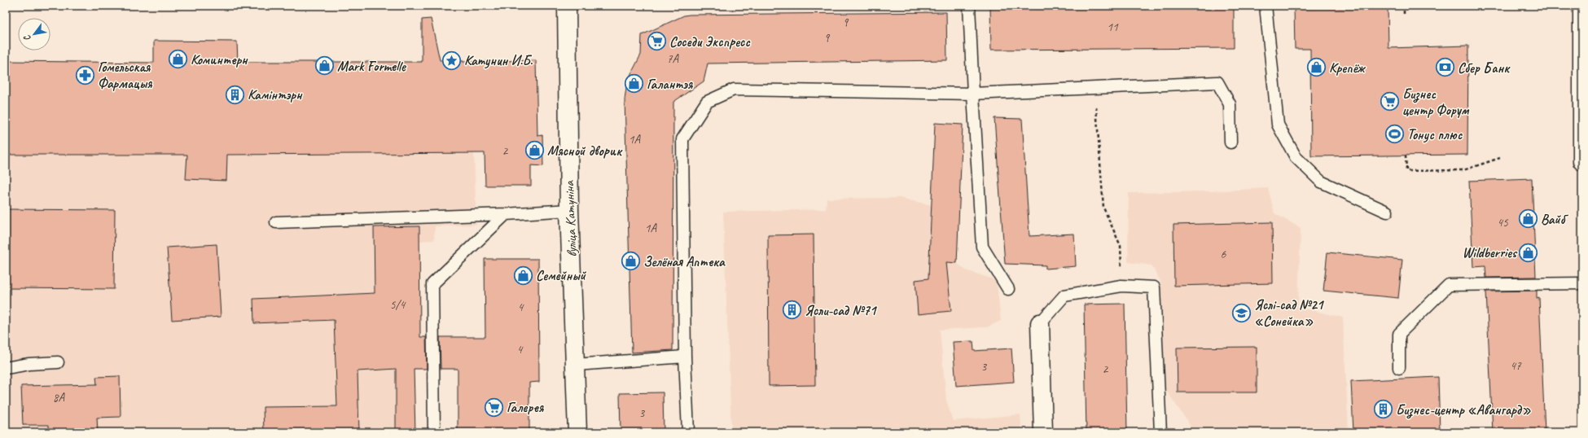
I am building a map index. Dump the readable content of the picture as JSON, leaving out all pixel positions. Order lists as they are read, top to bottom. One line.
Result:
{"streets":{"street":["вуліца Катуніна"]},"places":{"supermarket":["Соседи Экспресс","Бизнес центр Форум","Галерея"],"shop":["Коминтерн","Mark Formelle","Крепёж","Галантэя","Мясной дворик","Вайб","Wildberries","Зелёная Аптека","Семейный"],"place":["Катунин И.Б."],"bank":["Сбер Банк"],"pharmacy":["Гомельская Фармацыя"],"building":["Камінтэрн","Ясли-сад №71","Бизнес-центр «Авангард»"],"sports":["Тонус плюс"],"school or university":["Яслі-сад №21 «Сонейка»"]},"house_numbers":["9","11","9","7А","1А","2","45","1А","6","5/4","4","4","47","3","2","8А","3"],"north":"bottom left"}
